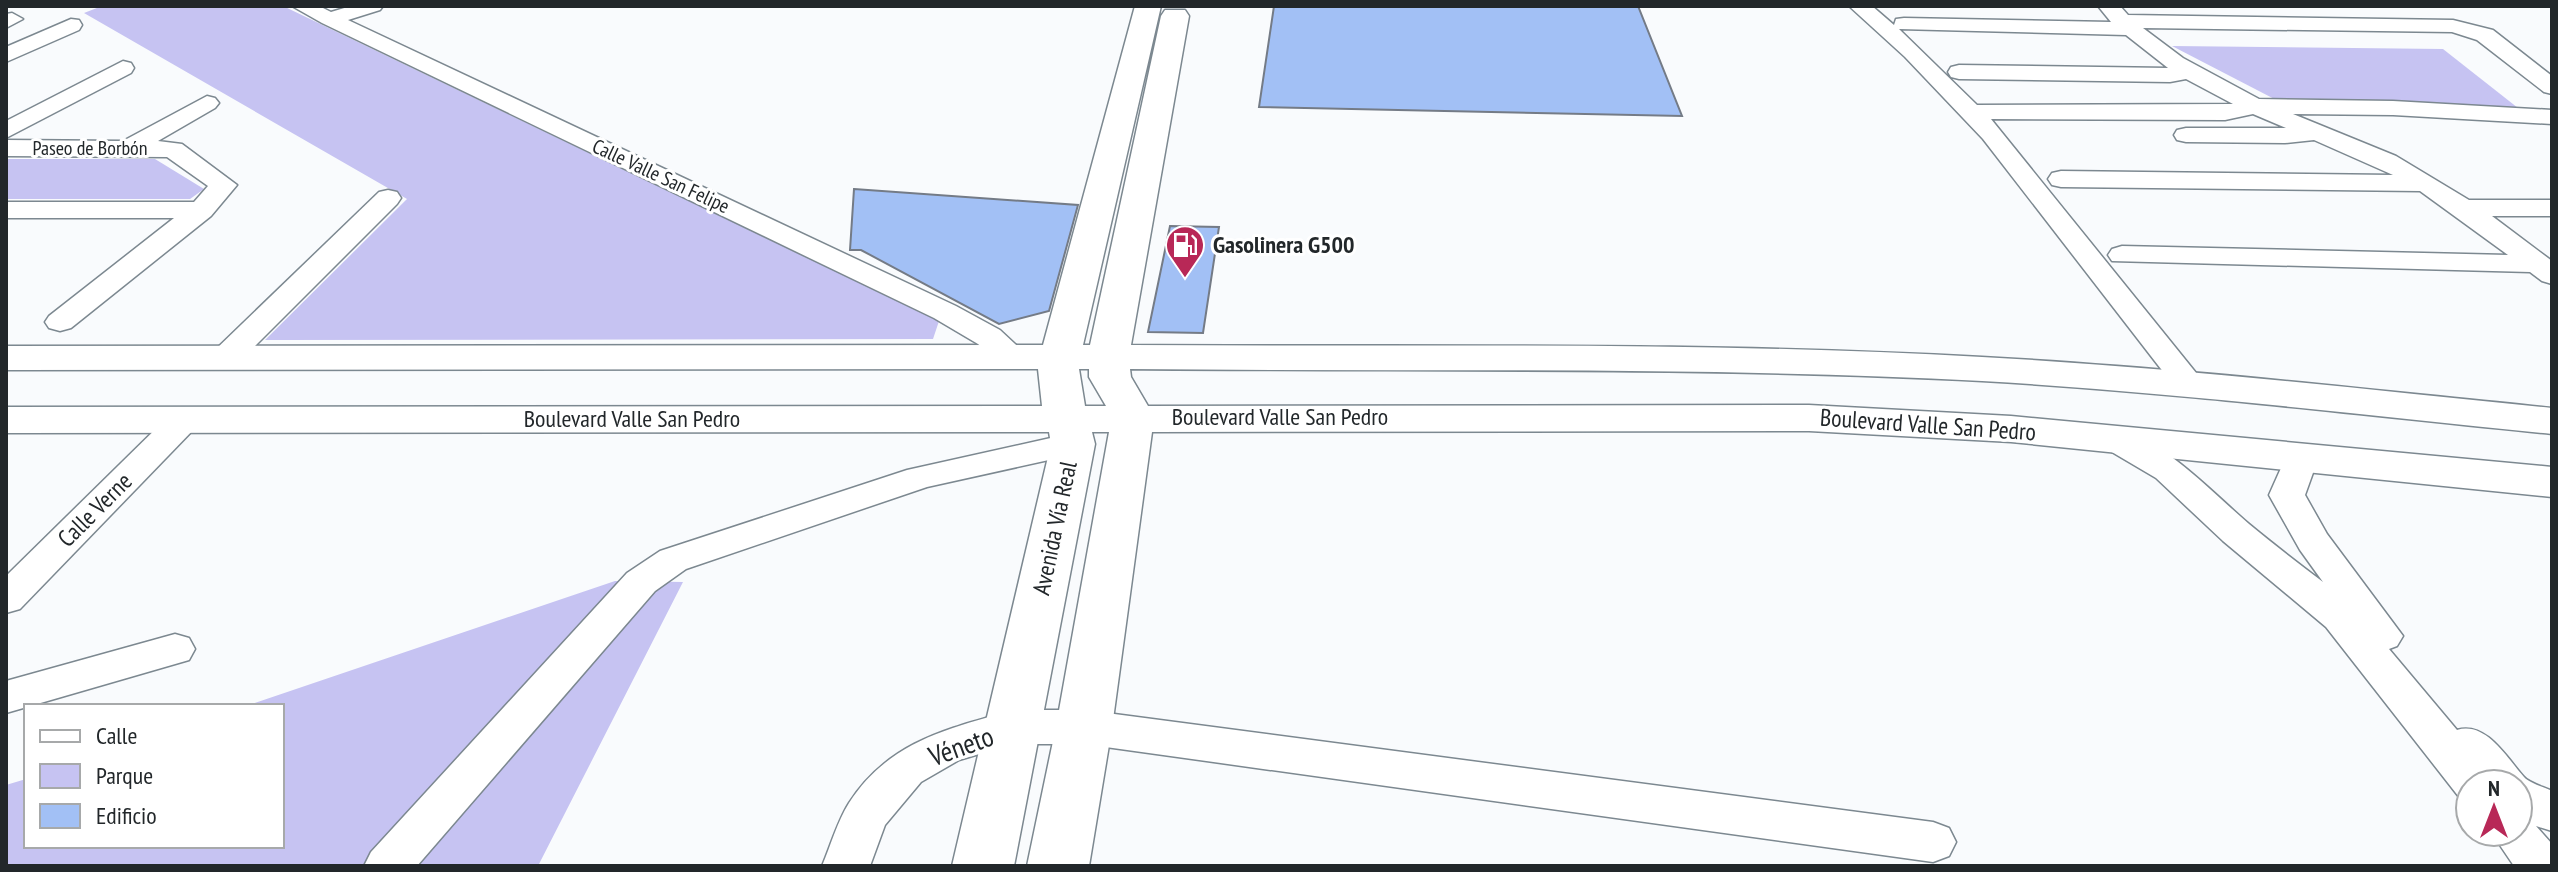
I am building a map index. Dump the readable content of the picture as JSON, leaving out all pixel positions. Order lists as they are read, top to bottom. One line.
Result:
{"streets":{"main road":["Boulevard Valle San Pedro","Avenida Vía Real"],"street":["Paseo de Borbón","Calle Valle San Felipe","Calle Verne","Véneto"]},"crossings":[["Calle Valle San Felipe","Boulevard Valle San Pedro"],["Boulevard Valle San Pedro","Calle Verne"],["Boulevard Valle San Pedro","Avenida Vía Real"],["Avenida Vía Real","Véneto"]],"places":{"fuel station":["Gasolinera G500"]},"legend":["Calle","Parque","Edificio"],"north":"top"}
